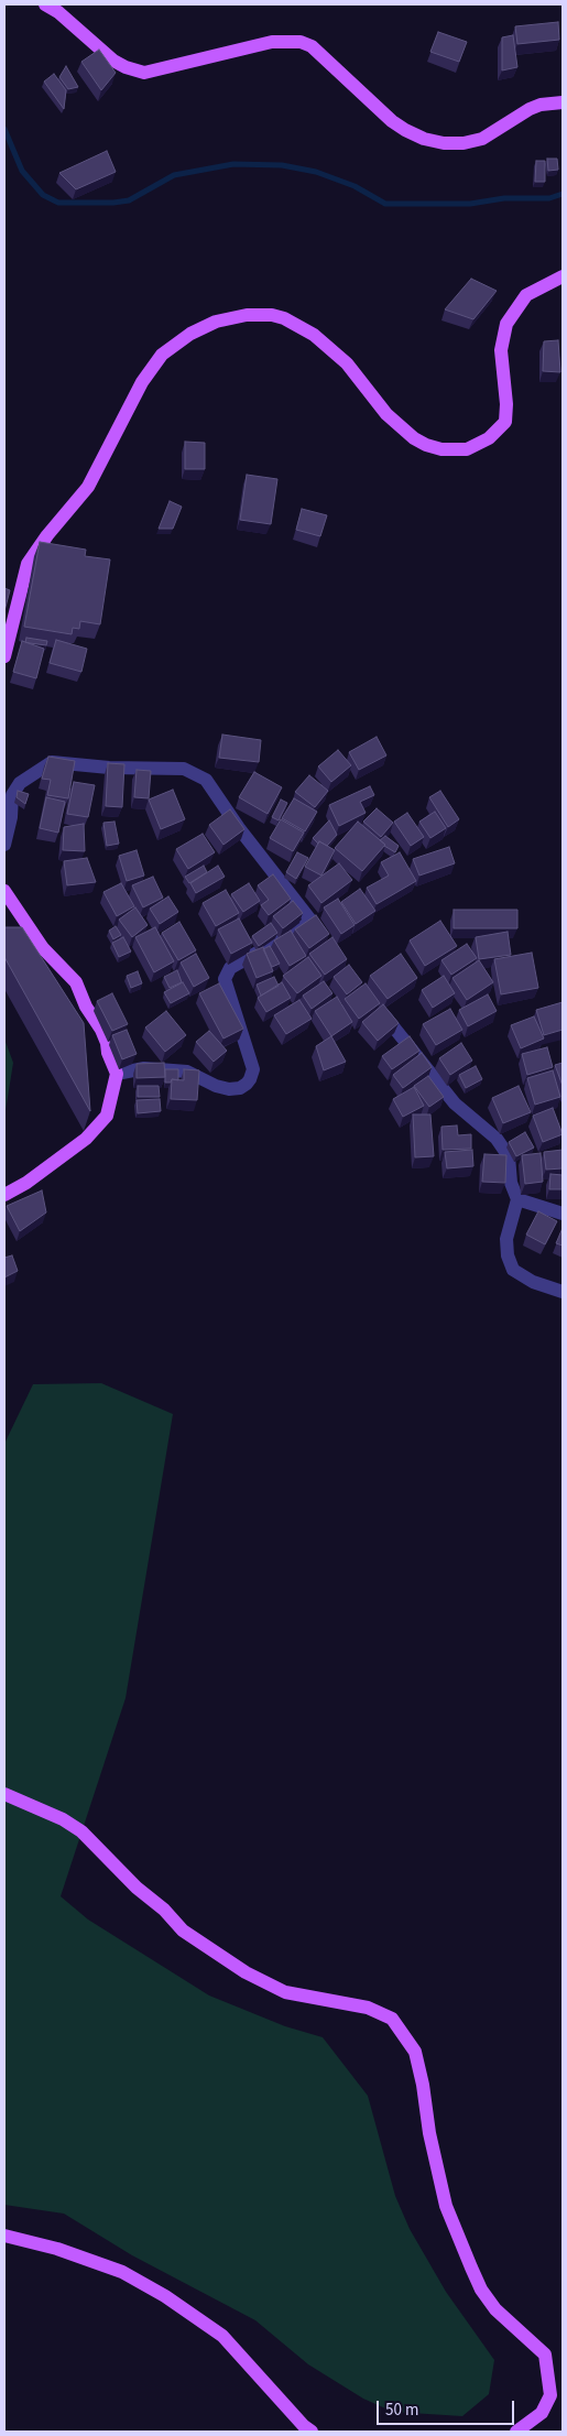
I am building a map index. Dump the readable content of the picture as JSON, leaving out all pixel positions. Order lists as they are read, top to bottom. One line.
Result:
{"scale_bar":"50 m"}
